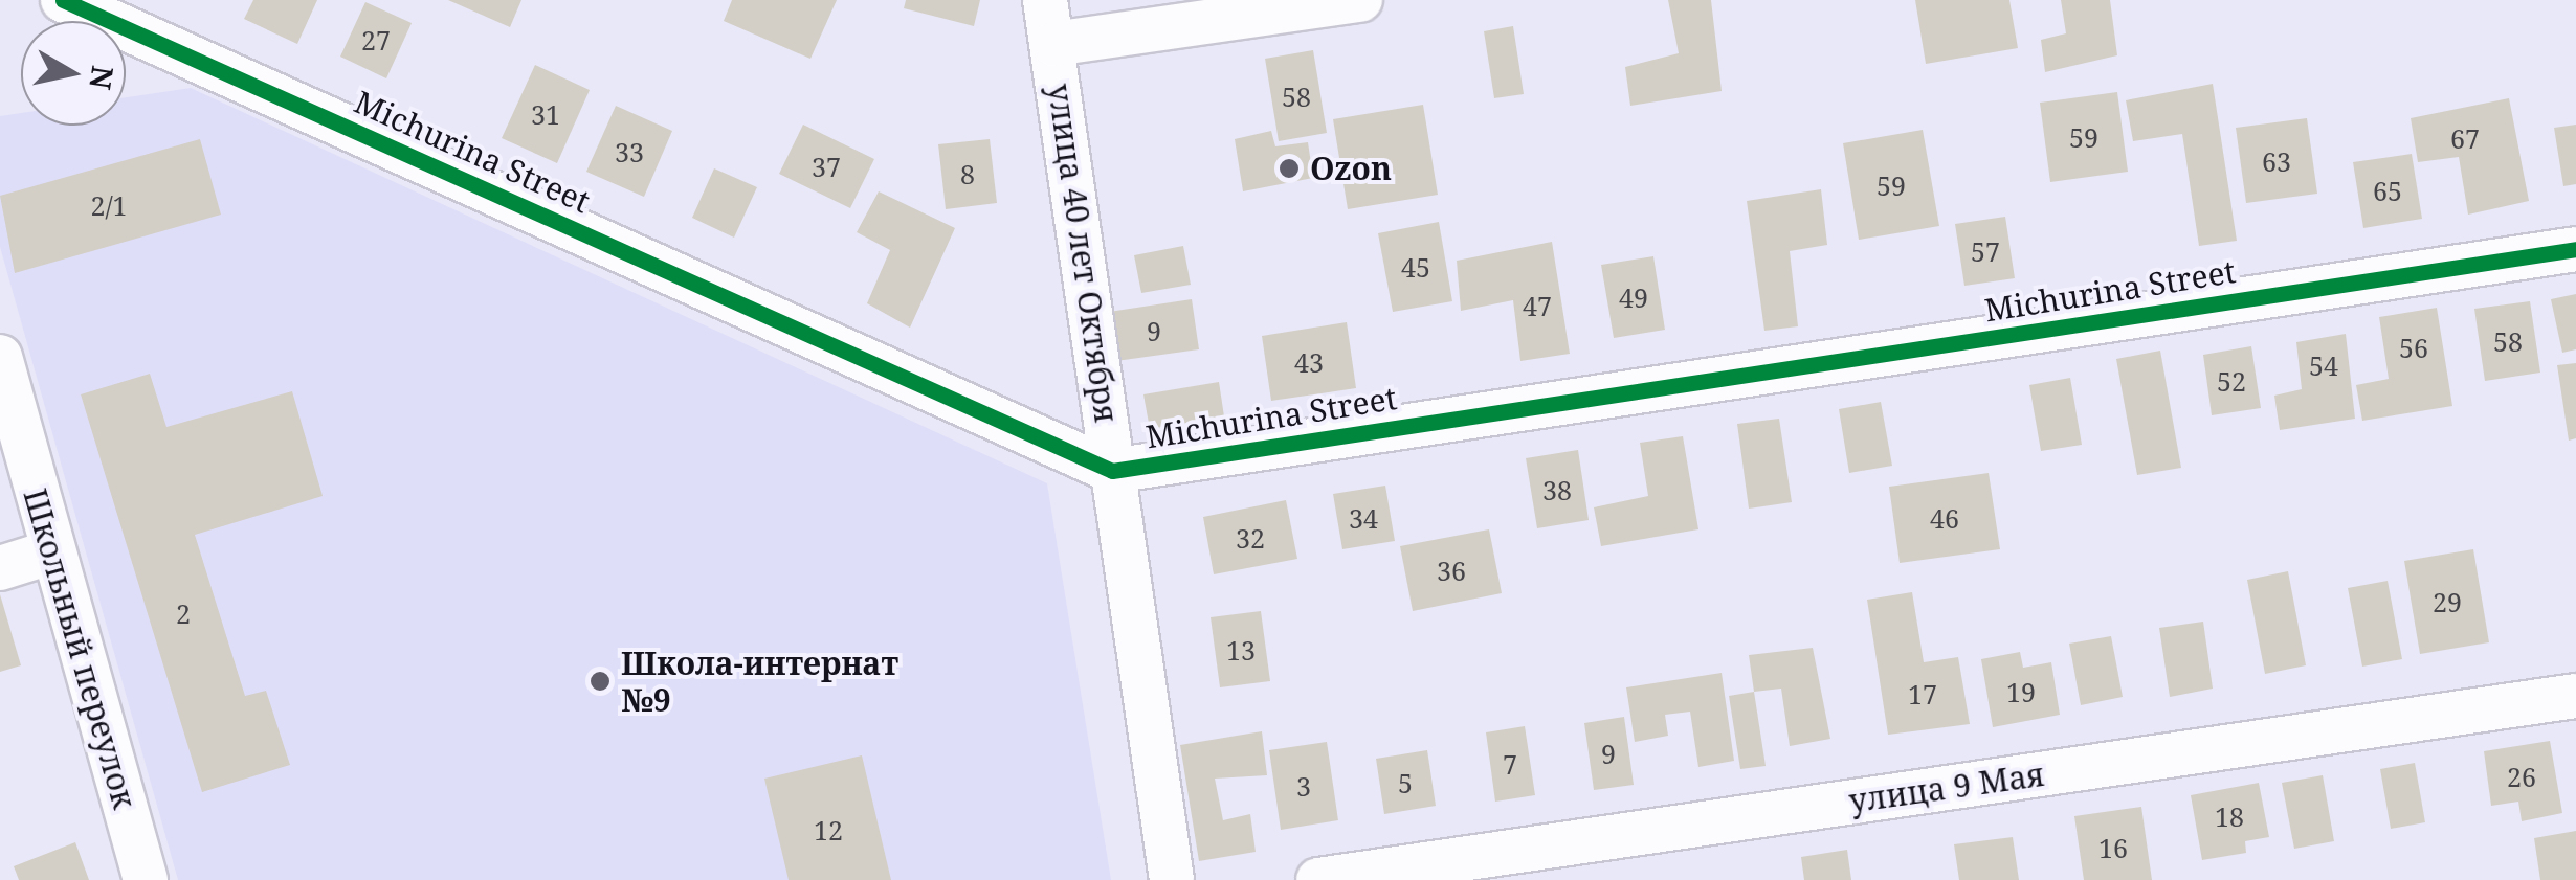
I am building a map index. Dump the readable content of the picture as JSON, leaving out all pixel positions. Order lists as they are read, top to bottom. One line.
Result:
{"streets":{"street":["Michurina Street","улица 40 лет Октября","Школьный переулок","улица 9 Мая"]},"crossings":[["Michurina Street","улица 40 лет Октября"]],"places":["Ozon","Школа-интернат №9"],"house_numbers":["27","58","31","59","67","33","63","37","8","59","65","2/1","57","45","49","47","9","58","56","43","54","52","38","34","46","32","36","29","2","13","19","17","9","7","26","5","3","18","12","16"],"north":"right"}
